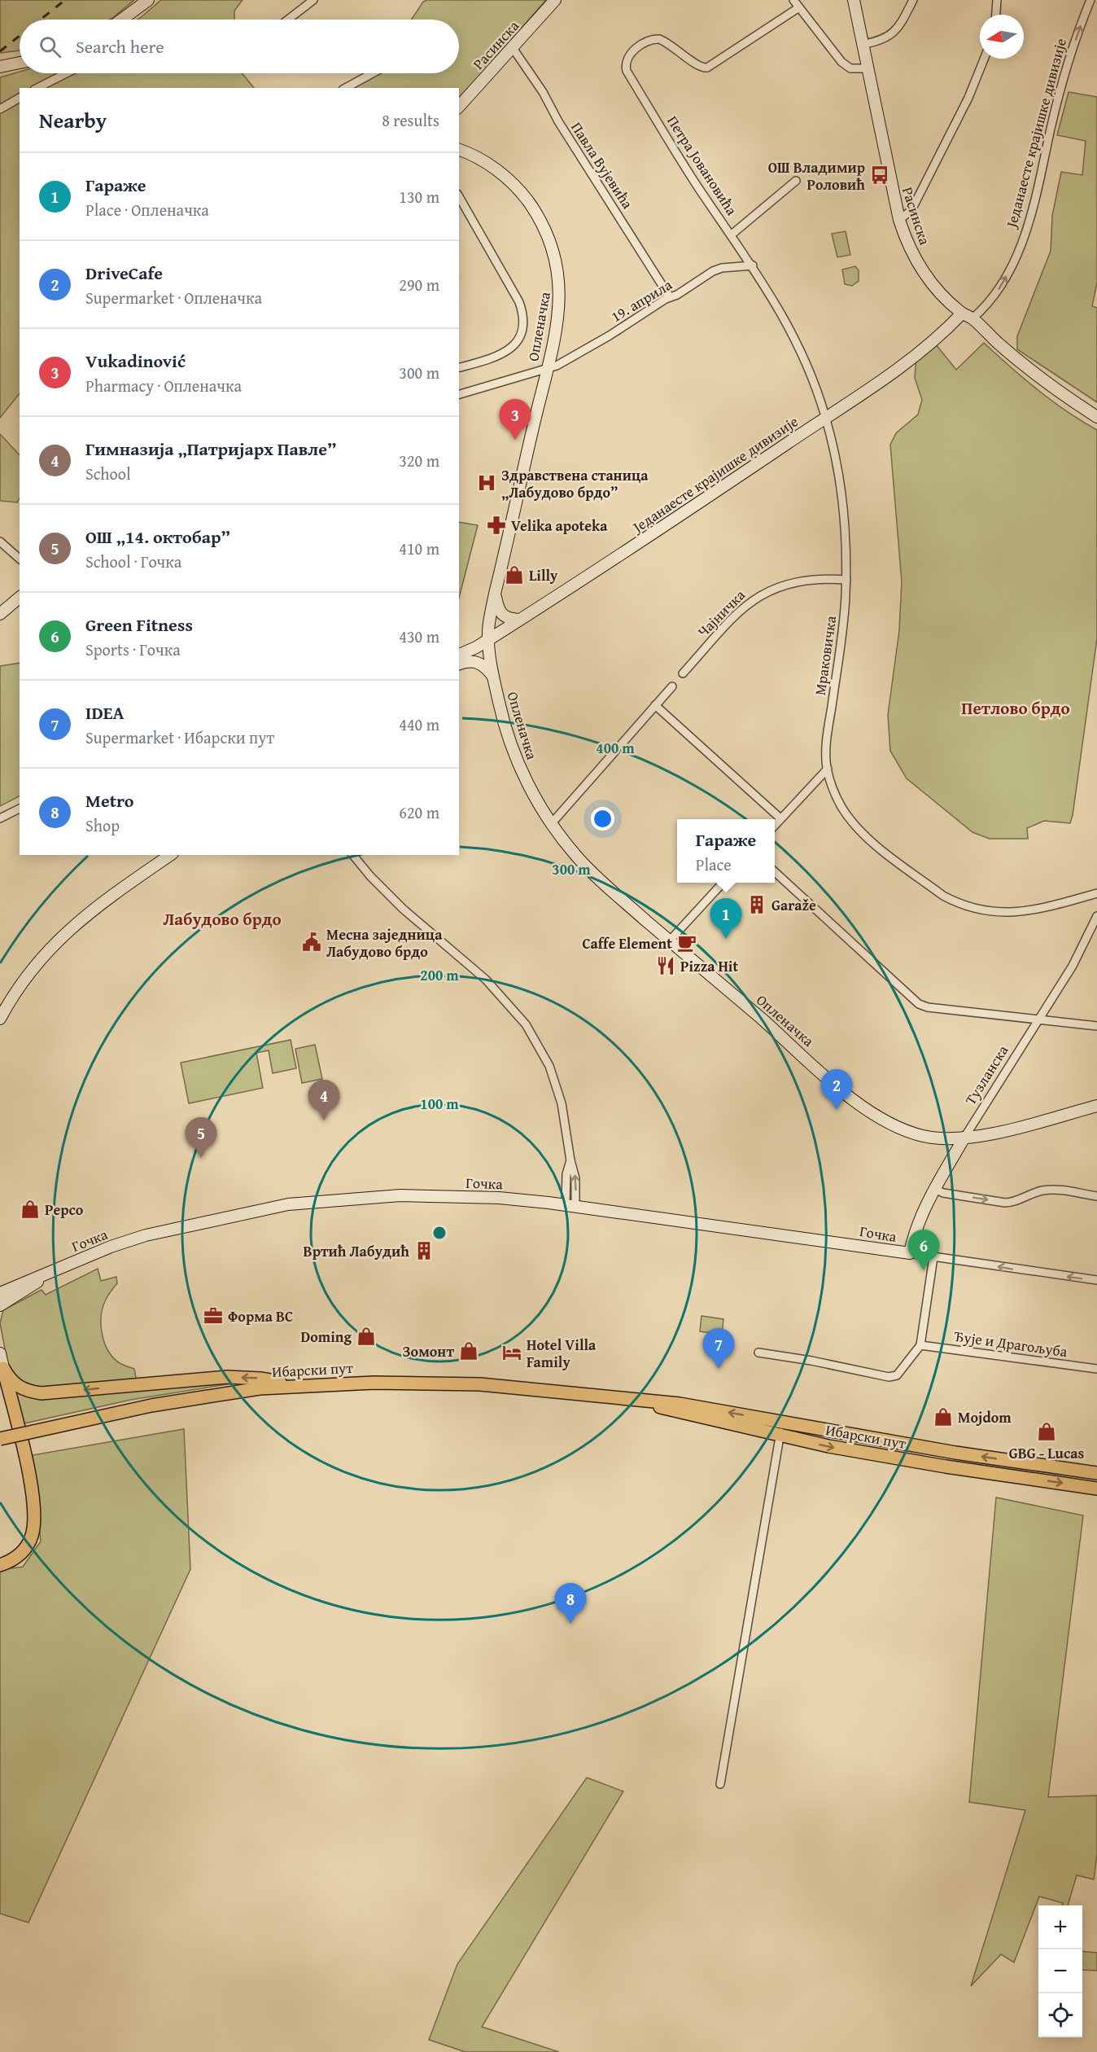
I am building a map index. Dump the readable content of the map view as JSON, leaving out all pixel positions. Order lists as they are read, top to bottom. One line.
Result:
{"streets":{"main road":["Ибарски пут"],"street":["Расинска","Једанаесте крајишке дивизије","Павла Вујевића","Петра Јовановића","19. априла","Опленачка","Чајничка","Мраковичка","Тузланска","Гочка","Ђује и Драгољуба"]},"crossings":[["Расинска","Једанаесте крајишке дивизије"],["Расинска","Павла Вујевића"],["Једанаесте крајишке дивизије","Опленачка"],["Једанаесте крајишке дивизије","Мраковичка"],["Павла Вујевића","19. априла"],["Петра Јовановића","Мраковичка"],["19. априла","Опленачка"],["19. априла","Мраковичка"],["Опленачка","Тузланска"],["Чајничка","Мраковичка"],["Тузланска","Гочка"]],"districts":["Петлово брдо","Лабудово брдо"],"places":{"bus stop":["ОШ Владимир Роловић"],"hospital":["Здравствена станица „Лабудово брдо”"],"pharmacy":["Velika apoteka"],"shop":["Lilly","Pepco","Doming","Зомонт","Mojdom","GBG - Lucas"],"building":["Garaže","Вртић Лабудић"],"public building":["Месна заједница Лабудово брдо"],"cafe":["Caffe Element"],"restaurant":["Pizza Hit"],"office":["Форма ВС"],"hotel":["Hotel Villa Family"]},"north":"left","page":{"search":"Search here","heading":["Nearby","8 results"],"list":[{"mark":"1","name":"Гараже","note":"Place · Опленачка","value":"130 m"},{"mark":"2","name":"DriveCafe","note":"Supermarket · Опленачка","value":"290 m"},{"mark":"3","name":"Vukadinović","note":"Pharmacy · Опленачка","value":"300 m"},{"mark":"4","name":"Гимназија „Патријарх Павле”","note":"School","value":"320 m"},{"mark":"5","name":"ОШ „14. октобар”","note":"School · Гочка","value":"410 m"},{"mark":"6","name":"Green Fitness","note":"Sports · Гочка","value":"430 m"},{"mark":"7","name":"IDEA","note":"Supermarket · Ибарски пут","value":"440 m"},{"mark":"8","name":"Metro","note":"Shop","value":"620 m"}],"pins":["3","1","2","4","5","6","7","8"],"popup":["Гараже","Place"],"map_buttons":["+","−"]},"rings":["400 m","300 m","200 m","100 m"]}
